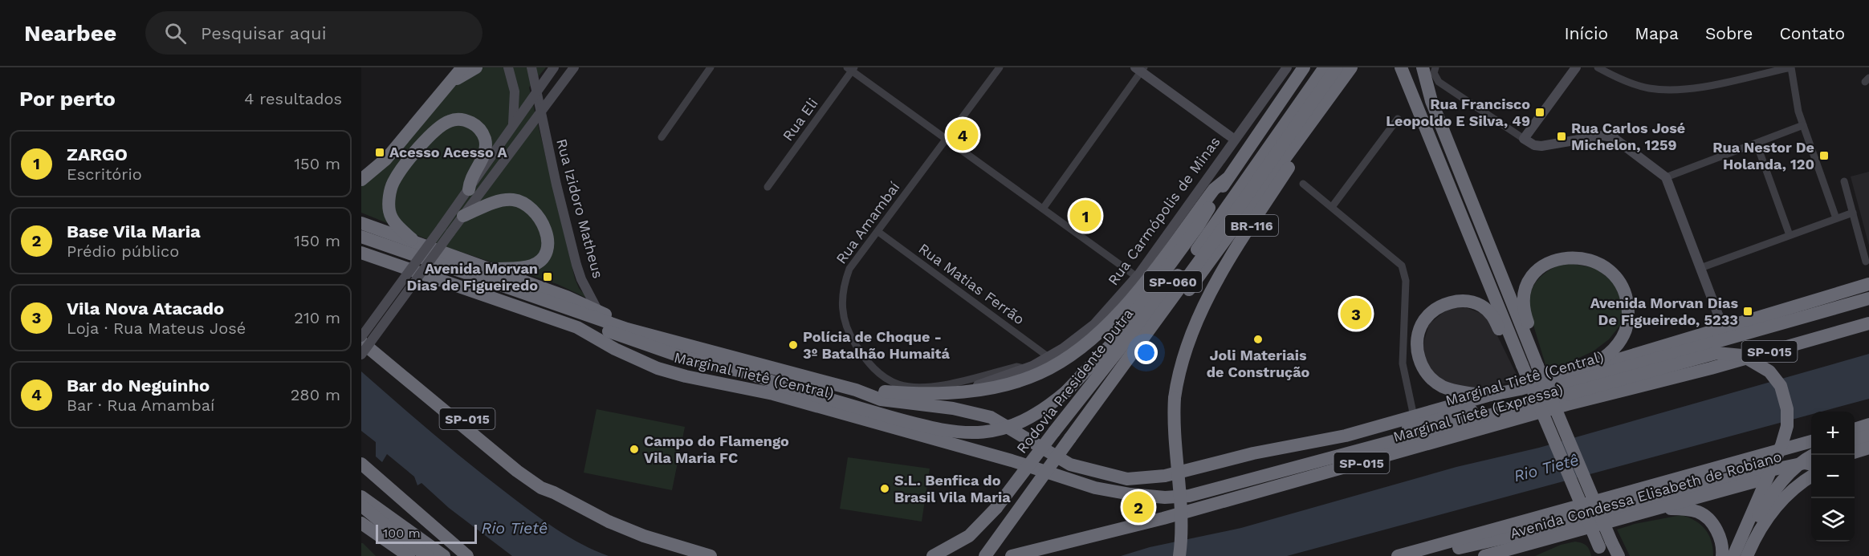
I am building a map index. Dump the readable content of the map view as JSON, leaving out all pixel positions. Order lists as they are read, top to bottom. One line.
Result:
{"streets":{"highway":["BR-116","SP-060","SP-015","Marginal Tietê (Central)","Rodovia Presidente Dutra","Marginal Tietê (Expressa)","Avenida Condessa Elisabeth de Robiano"],"main road":["Rua Izidoro Matheus","Rua Carmópolis de Minas","Rua Amambaí"],"street":["Rua Eli","Rua Matias Ferrão"]},"crossings":[["Rua Carmópolis de Minas","Rua Amambaí"],["Rua Carmópolis de Minas","Rua Matias Ferrão"],["Rua Amambaí","Rua Matias Ferrão"]],"water":["Rio Tietê"],"places":{"transit":["Rua Francisco Leopoldo E Silva, 49","Rua Carlos José Michelon, 1259","Acesso Acesso A","Rua Nestor De Holanda, 120","Avenida Morvan Dias de Figueiredo","Avenida Morvan Dias De Figueiredo, 5233"],"other":["Joli Materiais de Construção","Polícia de Choque - 3º Batalhão Humaitá","Campo do Flamengo Vila Maria FC","S.L. Benfica do Brasil Vila Maria"]},"scale_bar":"100 m","page":{"header":"Nearbee","search":"Pesquisar aqui","nav":["Início","Mapa","Sobre","Contato"],"heading":["Por perto","4 resultados"],"pins":["4","1","3","2"],"list":[{"mark":"1","name":"ZARGO","note":"Escritório","value":"150 m"},{"mark":"2","name":"Base Vila Maria","note":"Prédio público","value":"150 m"},{"mark":"3","name":"Vila Nova Atacado","note":"Loja · Rua Mateus José","value":"210 m"},{"mark":"4","name":"Bar do Neguinho","note":"Bar · Rua Amambaí","value":"280 m"}],"map_buttons":["+","−"],"scale":"100 m"}}
